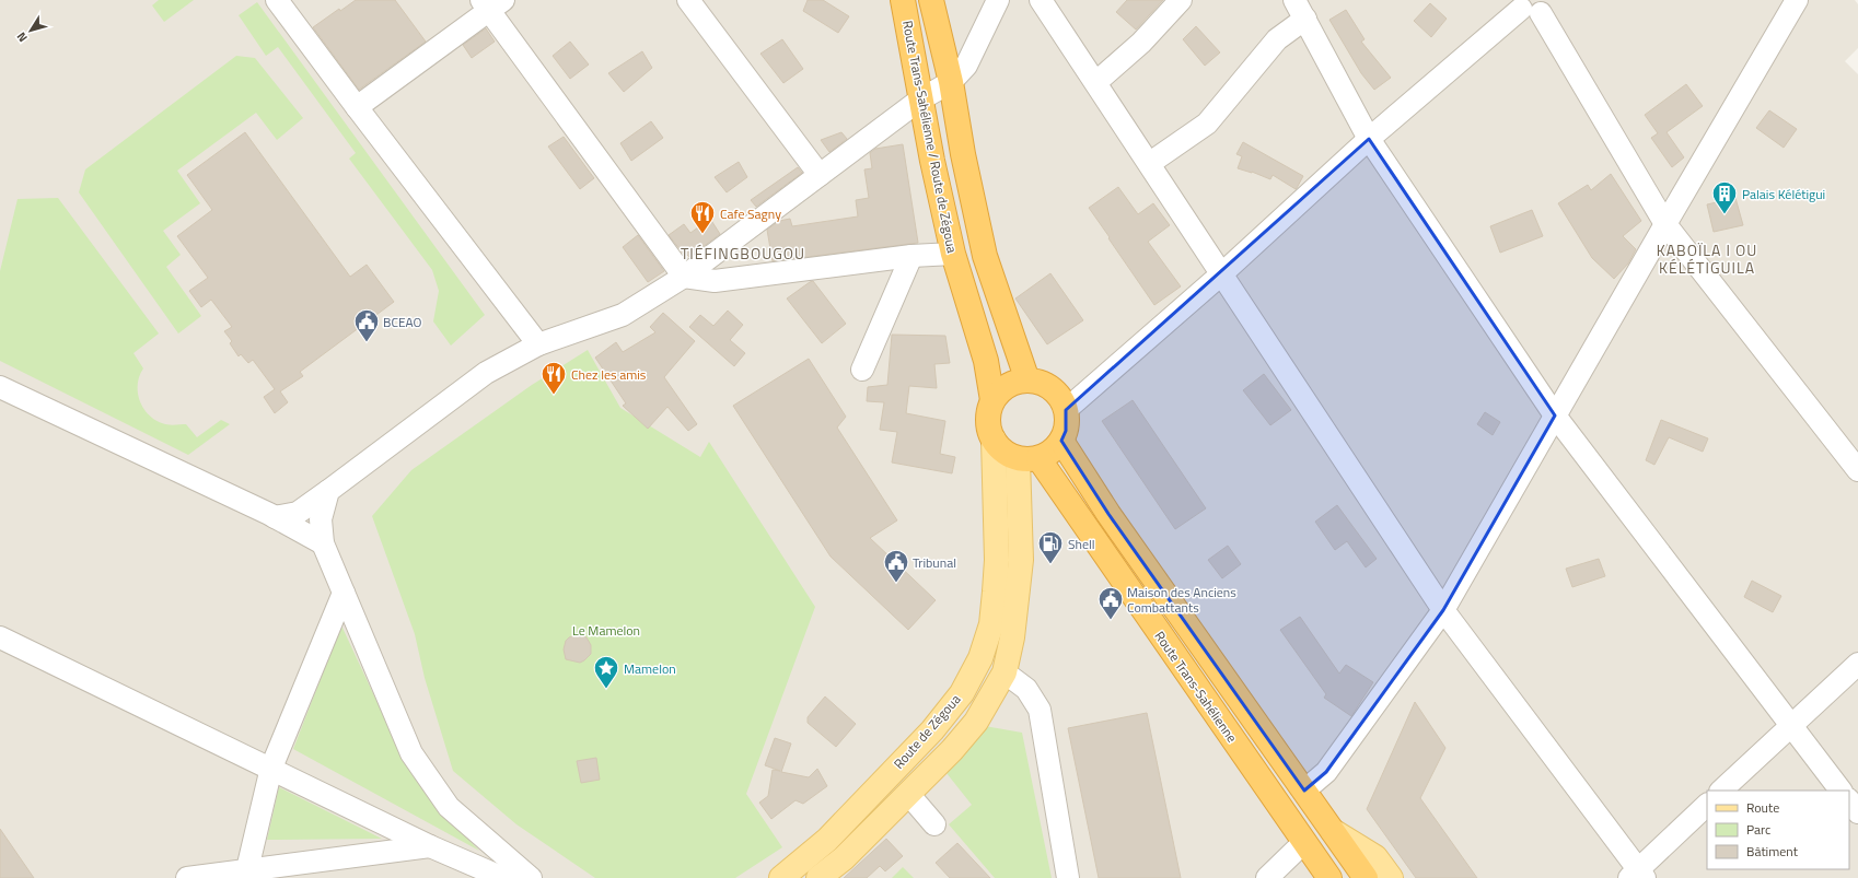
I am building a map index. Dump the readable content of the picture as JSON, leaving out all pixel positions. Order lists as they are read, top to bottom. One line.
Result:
{"streets":{"highway":["Route Trans-Sahélienne / Route de Zégoua","Route Trans-Sahélienne"],"main road":["Route de Zégoua"]},"crossings":[["Route Trans-Sahélienne / Route de Zégoua","Route Trans-Sahélienne"],["Route Trans-Sahélienne / Route de Zégoua","Route de Zégoua"],["Route Trans-Sahélienne","Route de Zégoua"]],"districts":["KABOÏLA I OU KÉLÉTIGUILA","TIÉFINGBOUGOU"],"parks":["Le Mamelon"],"places":{"building":["Palais Kélétigui"],"restaurant":["Cafe Sagny","Chez les amis"],"public building":["BCEAO","Tribunal","Maison des Anciens Combattants"],"fuel station":["Shell"],"place":["Mamelon"]},"legend":["Route","Parc","Bâtiment"],"north":"bottom left"}
